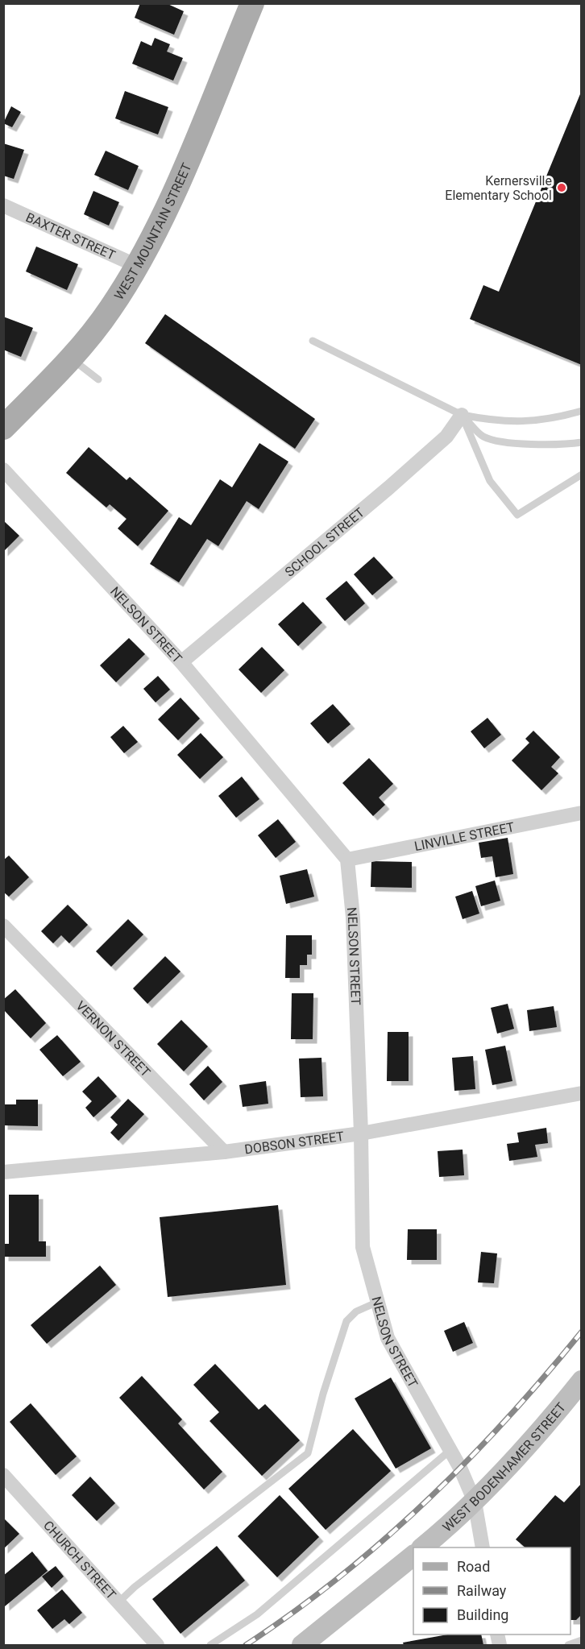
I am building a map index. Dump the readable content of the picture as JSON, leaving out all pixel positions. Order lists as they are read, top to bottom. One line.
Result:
{"streets":{"main road":["WEST MOUNTAIN STREET","WEST BODENHAMER STREET"],"street":["BAXTER STREET","SCHOOL STREET","NELSON STREET","LINVILLE STREET","VERNON STREET","DOBSON STREET","CHURCH STREET"]},"crossings":[["WEST MOUNTAIN STREET","BAXTER STREET"],["SCHOOL STREET","NELSON STREET"],["NELSON STREET","LINVILLE STREET"],["NELSON STREET","DOBSON STREET"],["NELSON STREET","WEST BODENHAMER STREET"],["VERNON STREET","DOBSON STREET"]],"places":["Kernersville Elementary School"],"legend":["Road","Railway","Building"]}
